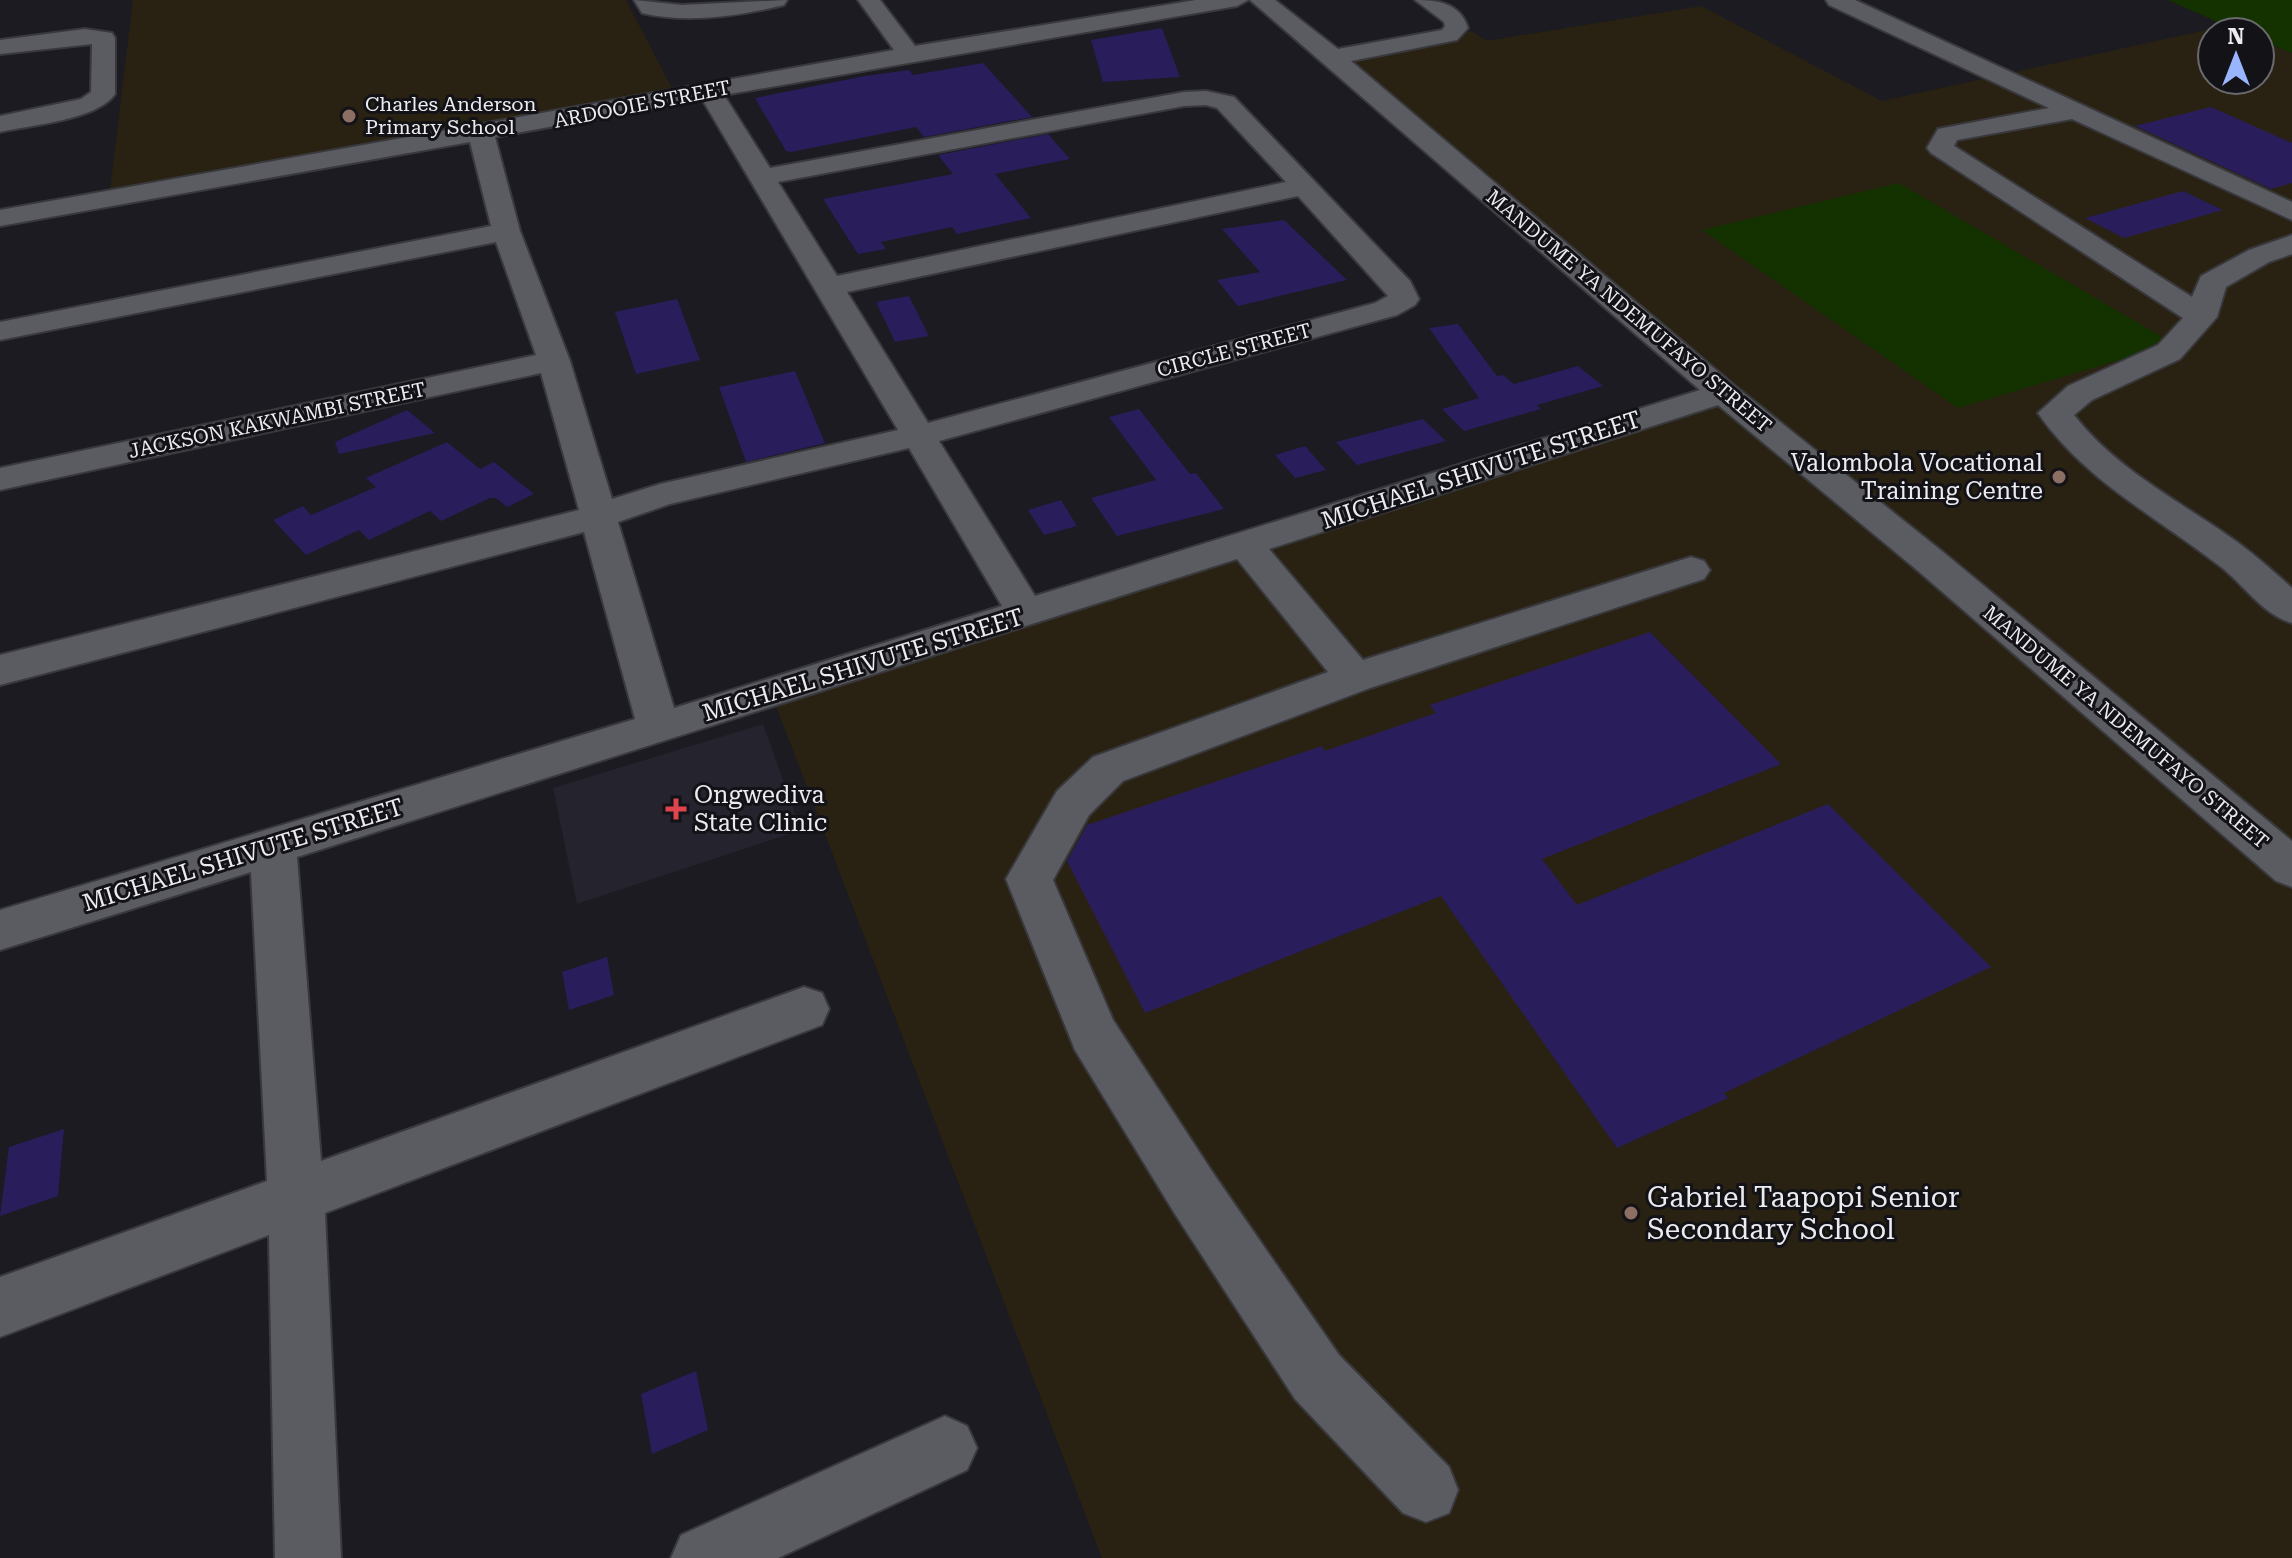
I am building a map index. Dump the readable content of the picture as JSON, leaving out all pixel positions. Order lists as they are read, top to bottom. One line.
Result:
{"streets":{"street":["ARDOOIE STREET","MANDUME YA NDEMUFAYO STREET","CIRCLE STREET","JACKSON KAKWAMBI STREET","MICHAEL SHIVUTE STREET"]},"crossings":[["MANDUME YA NDEMUFAYO STREET","MICHAEL SHIVUTE STREET"]],"places":{"other":["Charles Anderson Primary School","Valombola Vocational Training Centre","Gabriel Taapopi Senior Secondary School"],"health":["Ongwediva State Clinic"]},"north":"top"}
